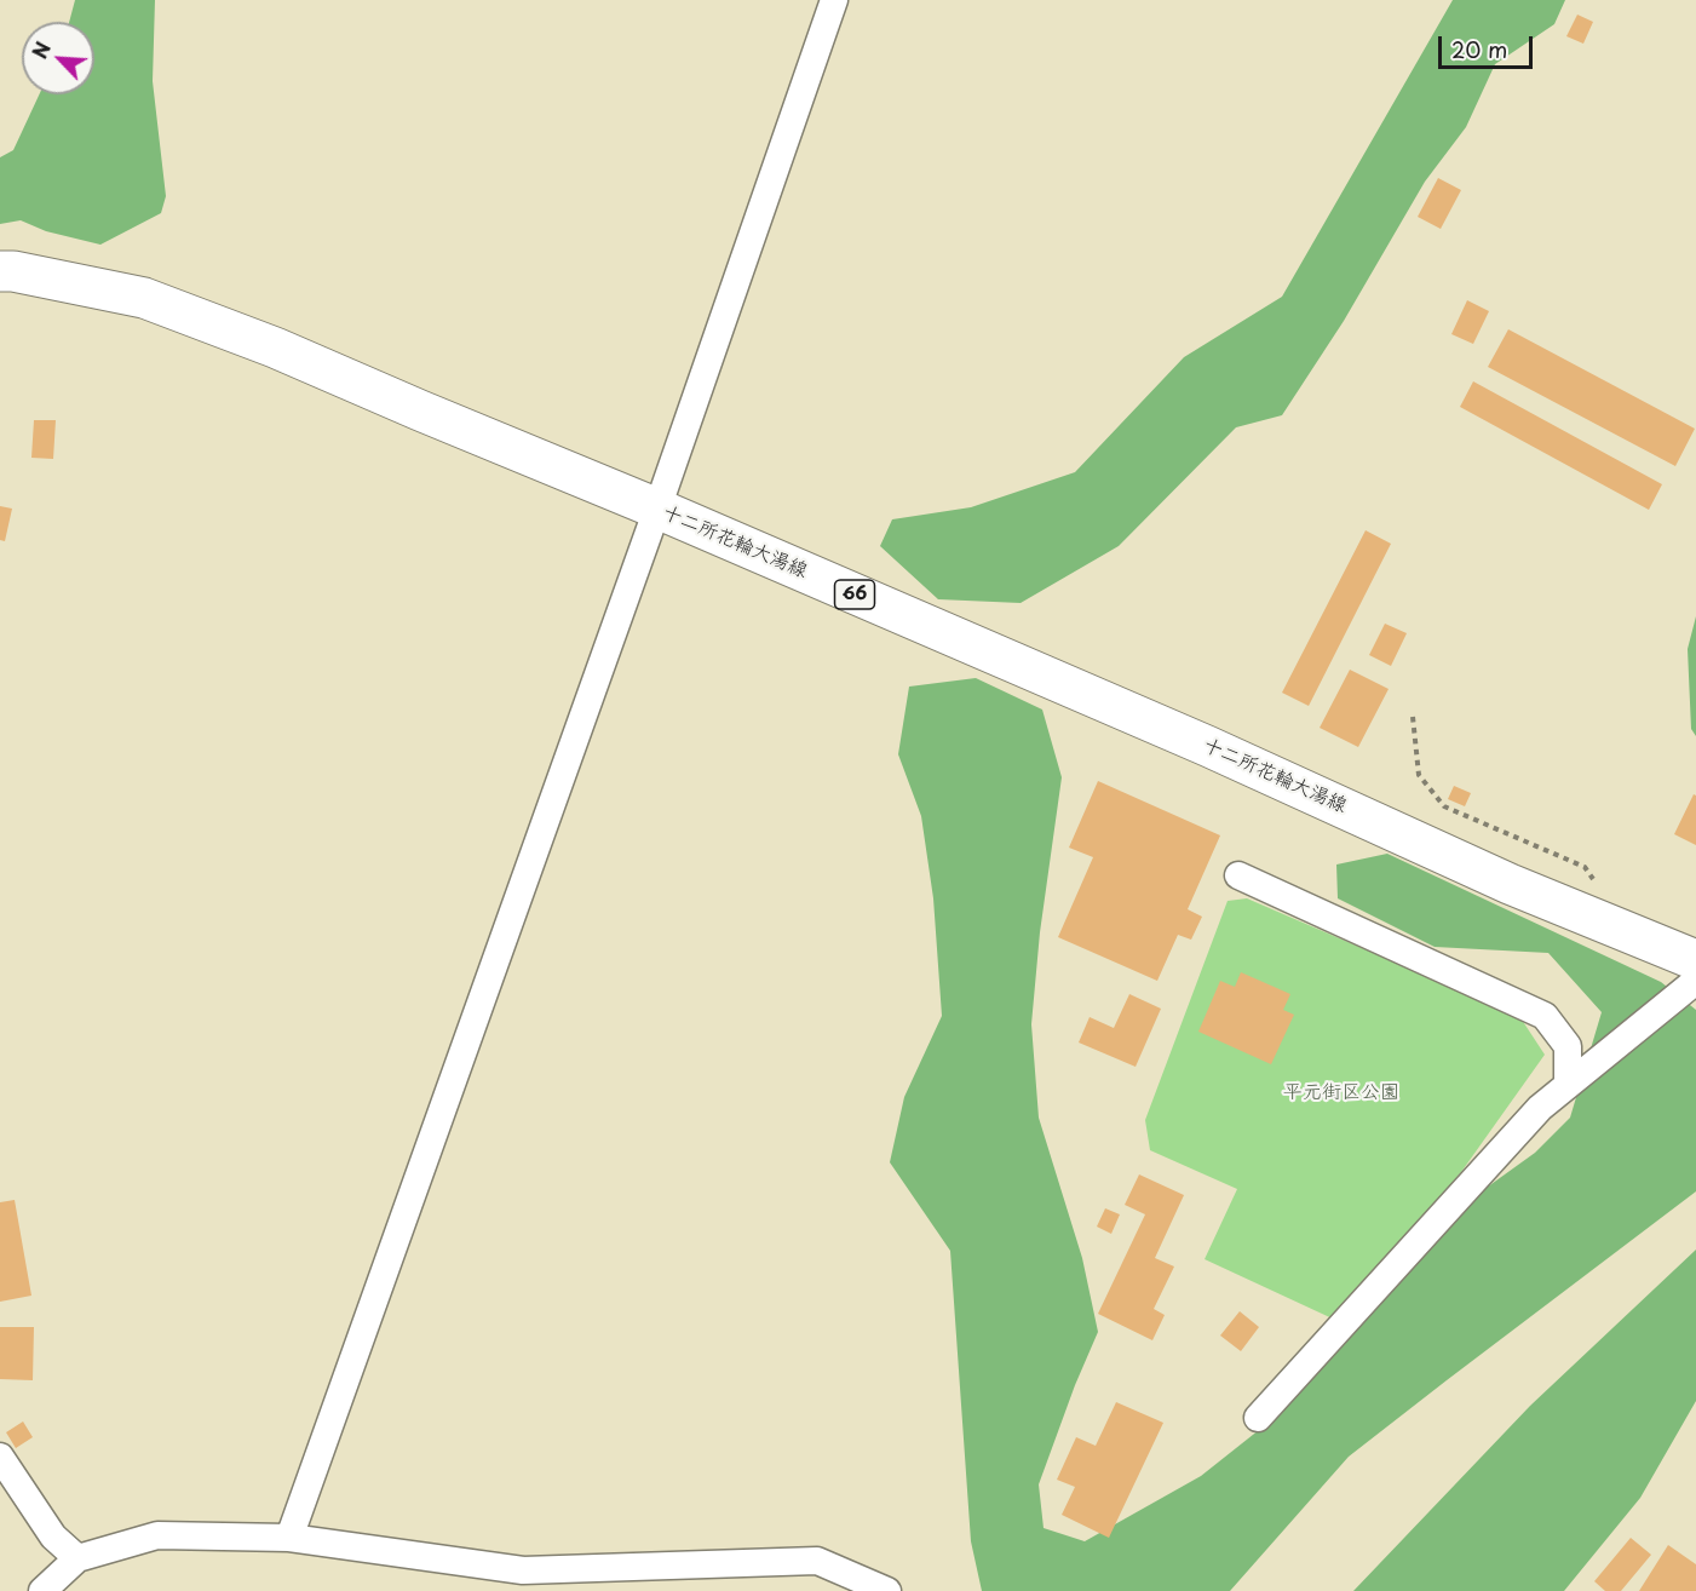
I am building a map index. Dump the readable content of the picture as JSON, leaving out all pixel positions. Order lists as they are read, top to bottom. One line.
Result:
{"streets":{"main road":["十二所花輪大湯線","66"]},"parks":["平元街区公園"],"scale_bar":"20 m","north":"top left"}
